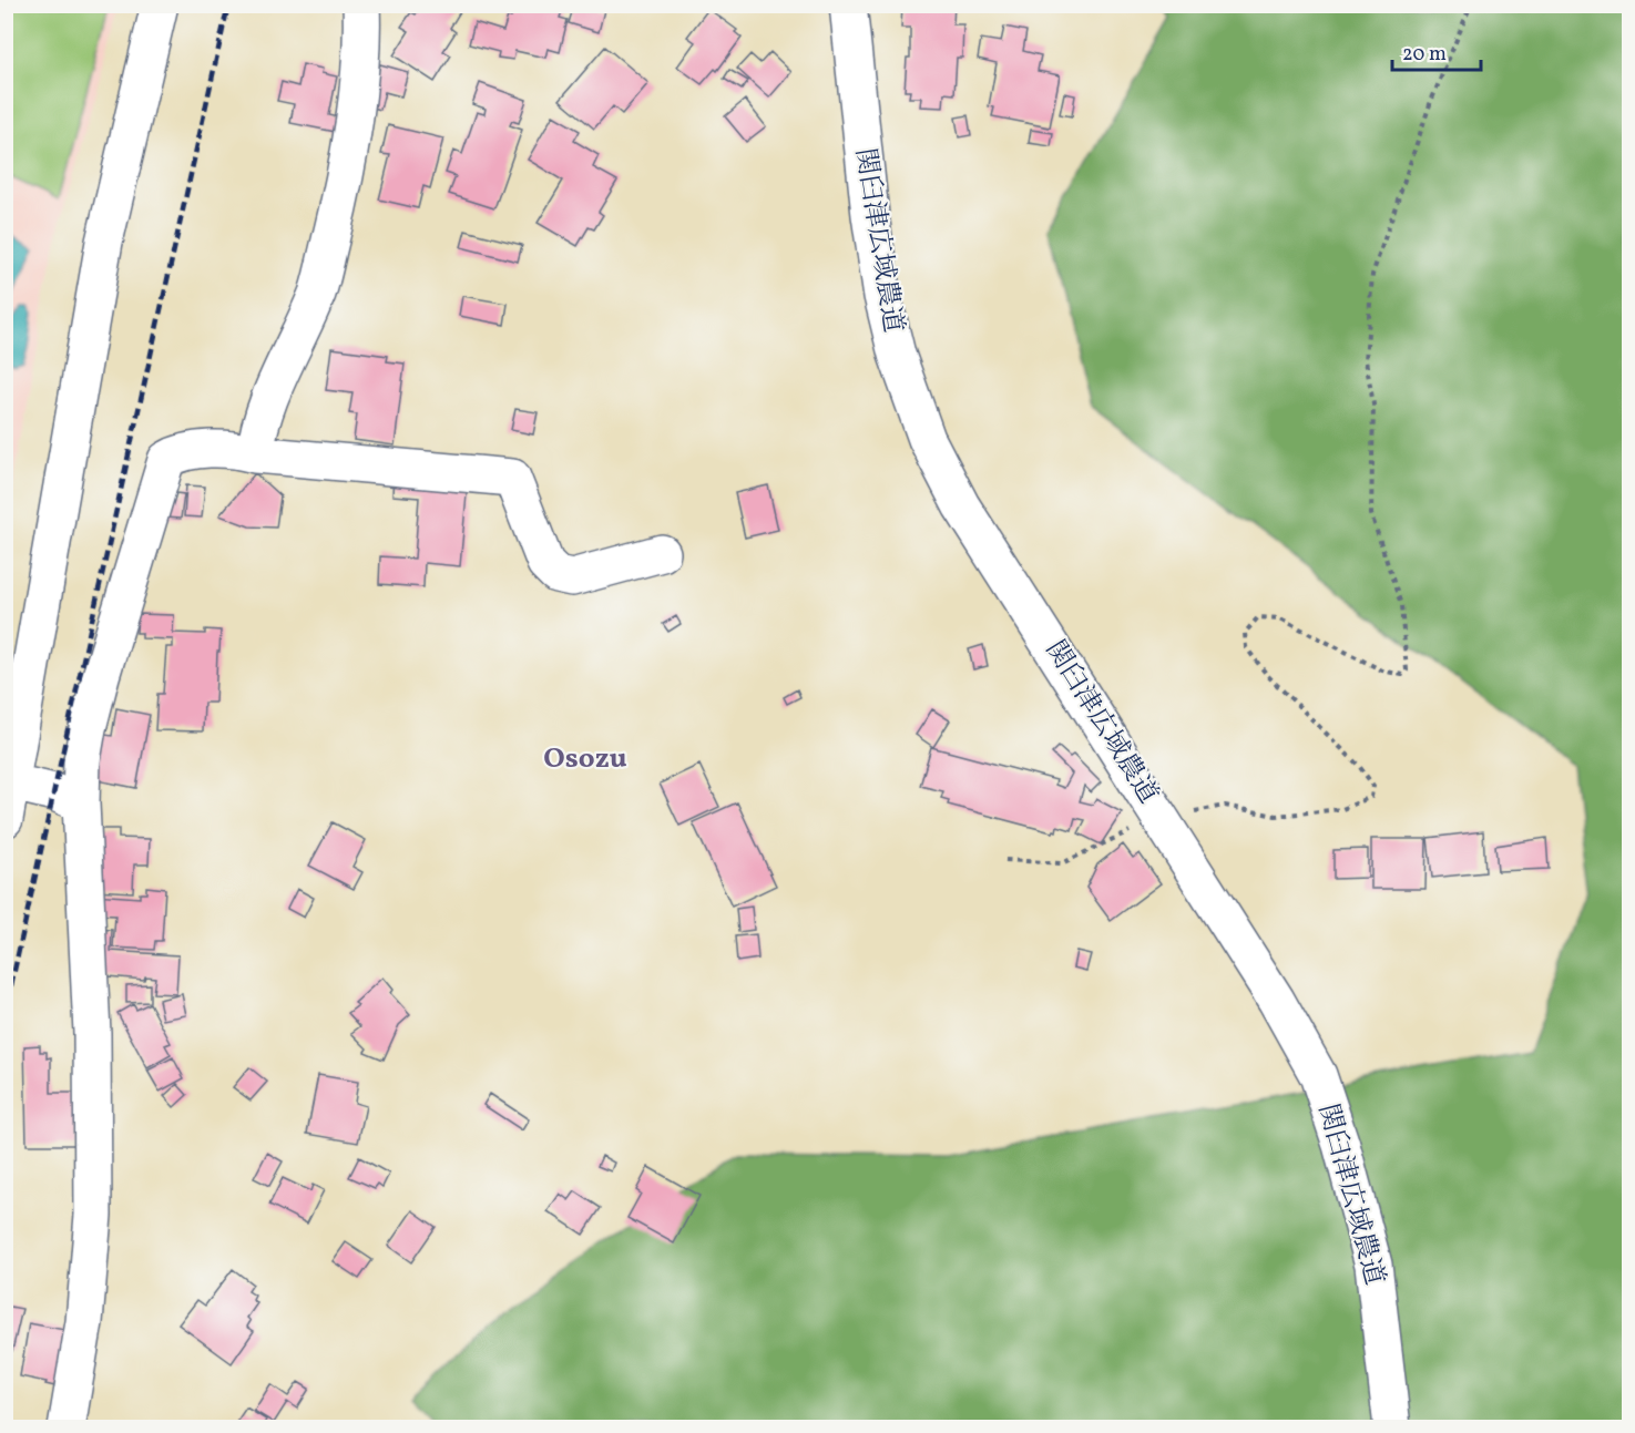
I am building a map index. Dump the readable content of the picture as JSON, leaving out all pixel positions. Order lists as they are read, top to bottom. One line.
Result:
{"streets":{"street":["関臼津広域農道"]},"districts":["Osozu"],"scale_bar":"20 m"}
